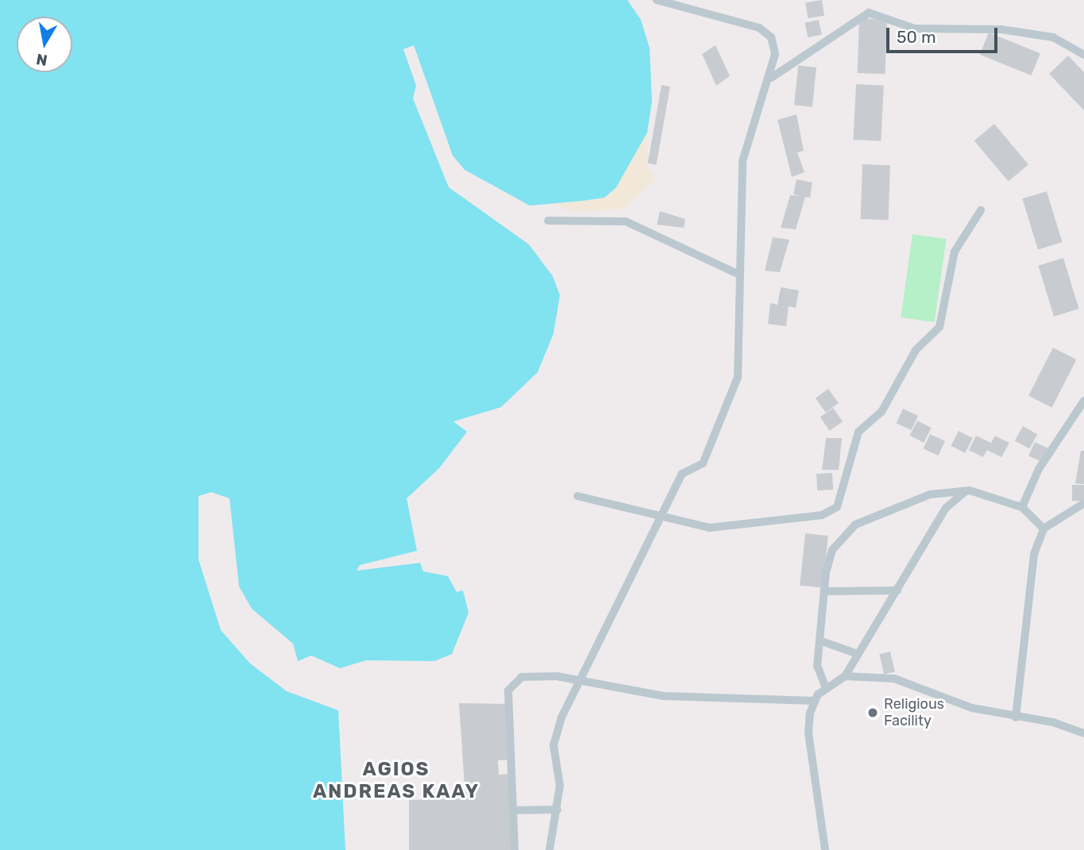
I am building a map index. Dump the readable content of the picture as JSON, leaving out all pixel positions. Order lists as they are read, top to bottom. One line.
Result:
{"districts":["AGIOS ANDREAS KAAY"],"places":["Religious Facility"],"scale_bar":"50 m","north":"bottom"}
